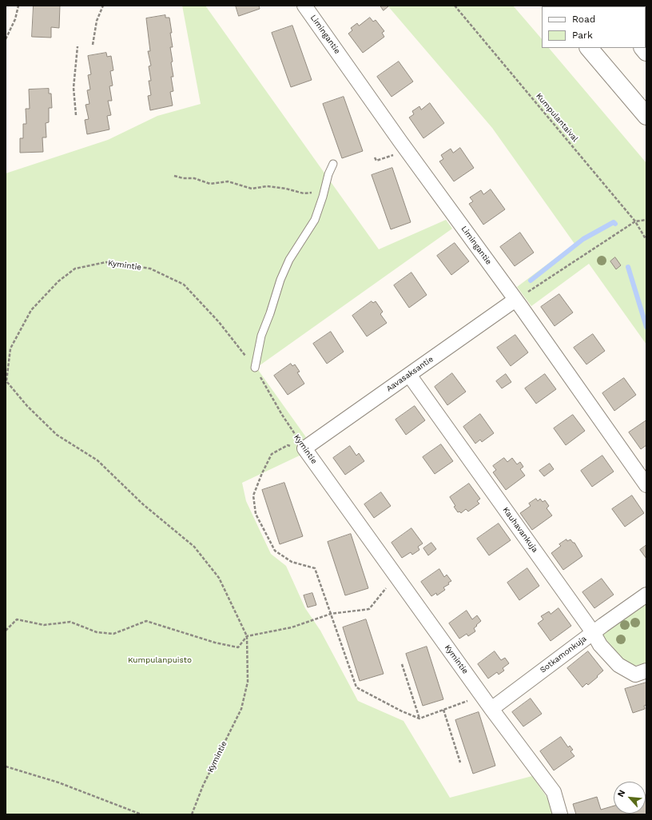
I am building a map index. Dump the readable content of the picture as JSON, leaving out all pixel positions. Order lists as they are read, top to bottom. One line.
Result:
{"streets":{"street":["Limingantie","Kymintie","Aavasaksantie","Kauhavankuja","Sotkamonkuja"],"path":["Kumpulantaival"]},"crossings":[["Limingantie","Aavasaksantie"],["Kymintie","Aavasaksantie"],["Kymintie","Sotkamonkuja"],["Aavasaksantie","Kauhavankuja"],["Kauhavankuja","Sotkamonkuja"]],"parks":["Kumpulanpuisto"],"legend":["Road","Park"],"north":"top left"}
